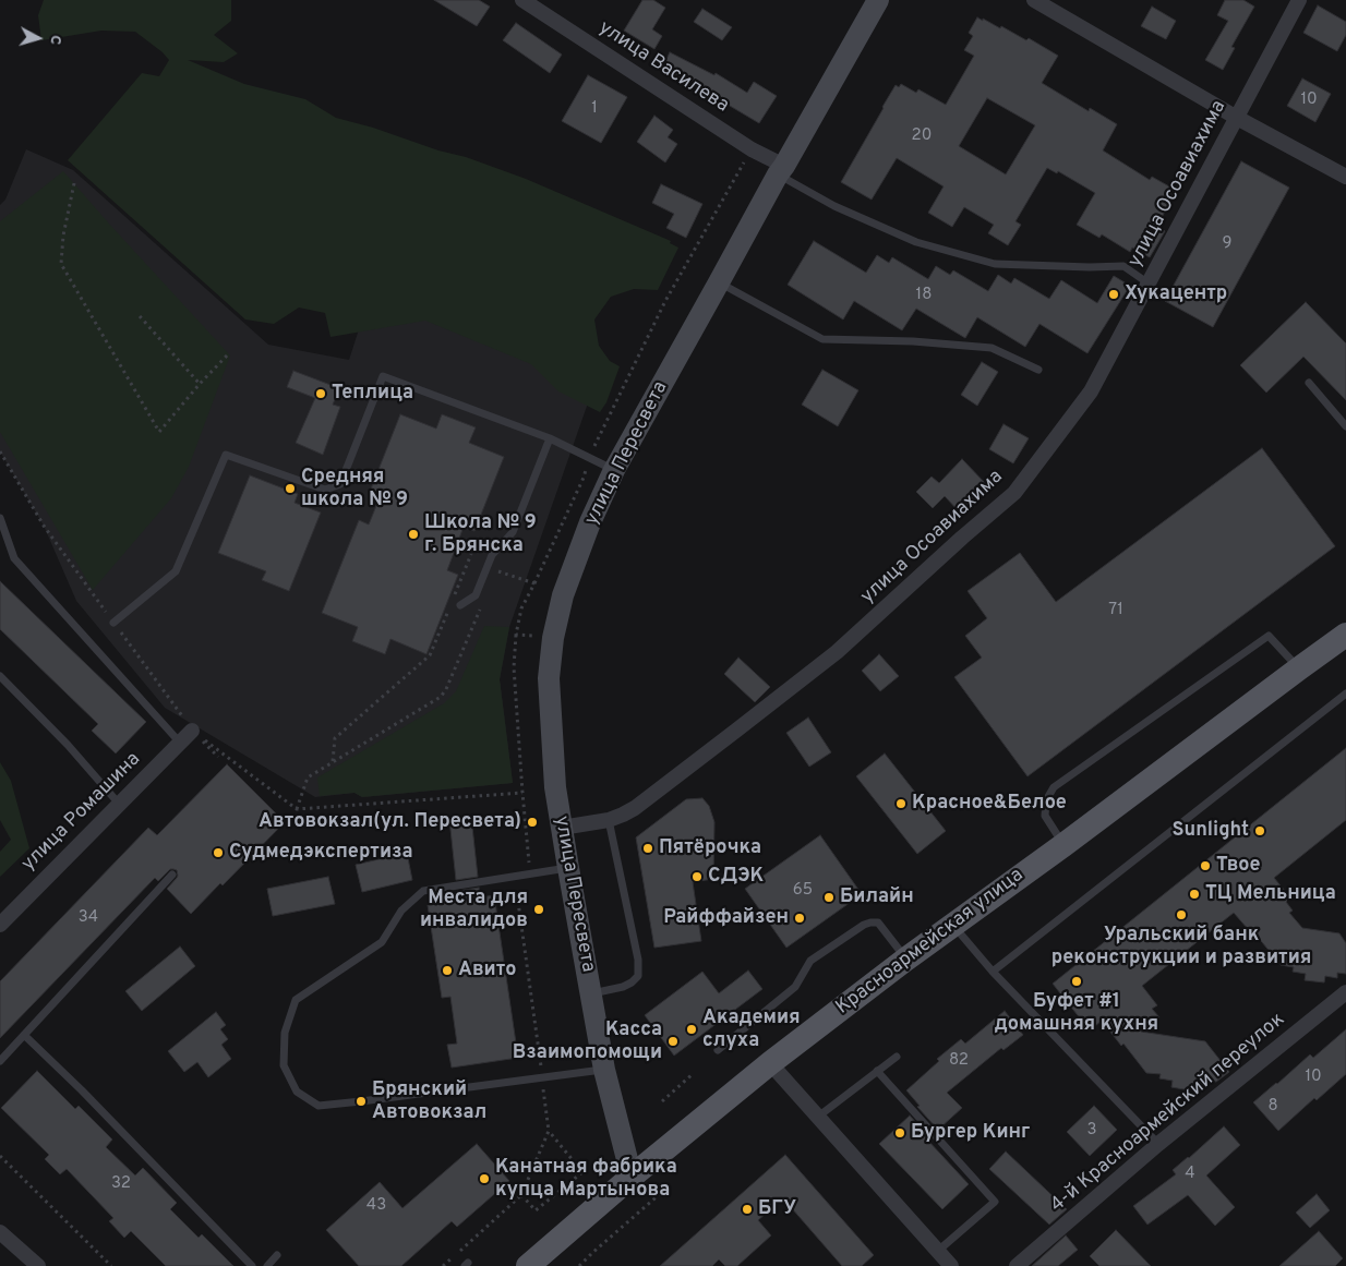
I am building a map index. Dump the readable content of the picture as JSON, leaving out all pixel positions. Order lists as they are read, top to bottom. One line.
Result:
{"streets":{"main road":["улица Пересвета","Красноармейская улица"],"street":["улица Василева","улица Осоавиахима","улица Ромашина","4-й Красноармейский переулок"]},"crossings":[["улица Василева","улица Пересвета"],["улица Осоавиахима","улица Пересвета"],["улица Пересвета","Красноармейская улица"]],"places":["Хукацентр","Теплица","Средняя школа № 9","Школа № 9 г. Брянска","Красное&Белое","Автовокзал(ул. Пересвета)","Sunlight","Пятёрочка","Судмедэкспертиза","Твое","СДЭК","ТЦ Мельница","Билайн","Места для инвалидов","Уральский банк реконструкции и развития","Райффайзен","Авито","Буфет #1 домашняя кухня","Академия слуха","Касса Взаимопомощи","Брянский Автовокзал","Бургер Кинг","Канатная фабрика купца Мартынова","БГУ"],"house_numbers":["10","1","20","9","18","71","65","34","82","10","8","3","4","32","43"],"north":"right"}
